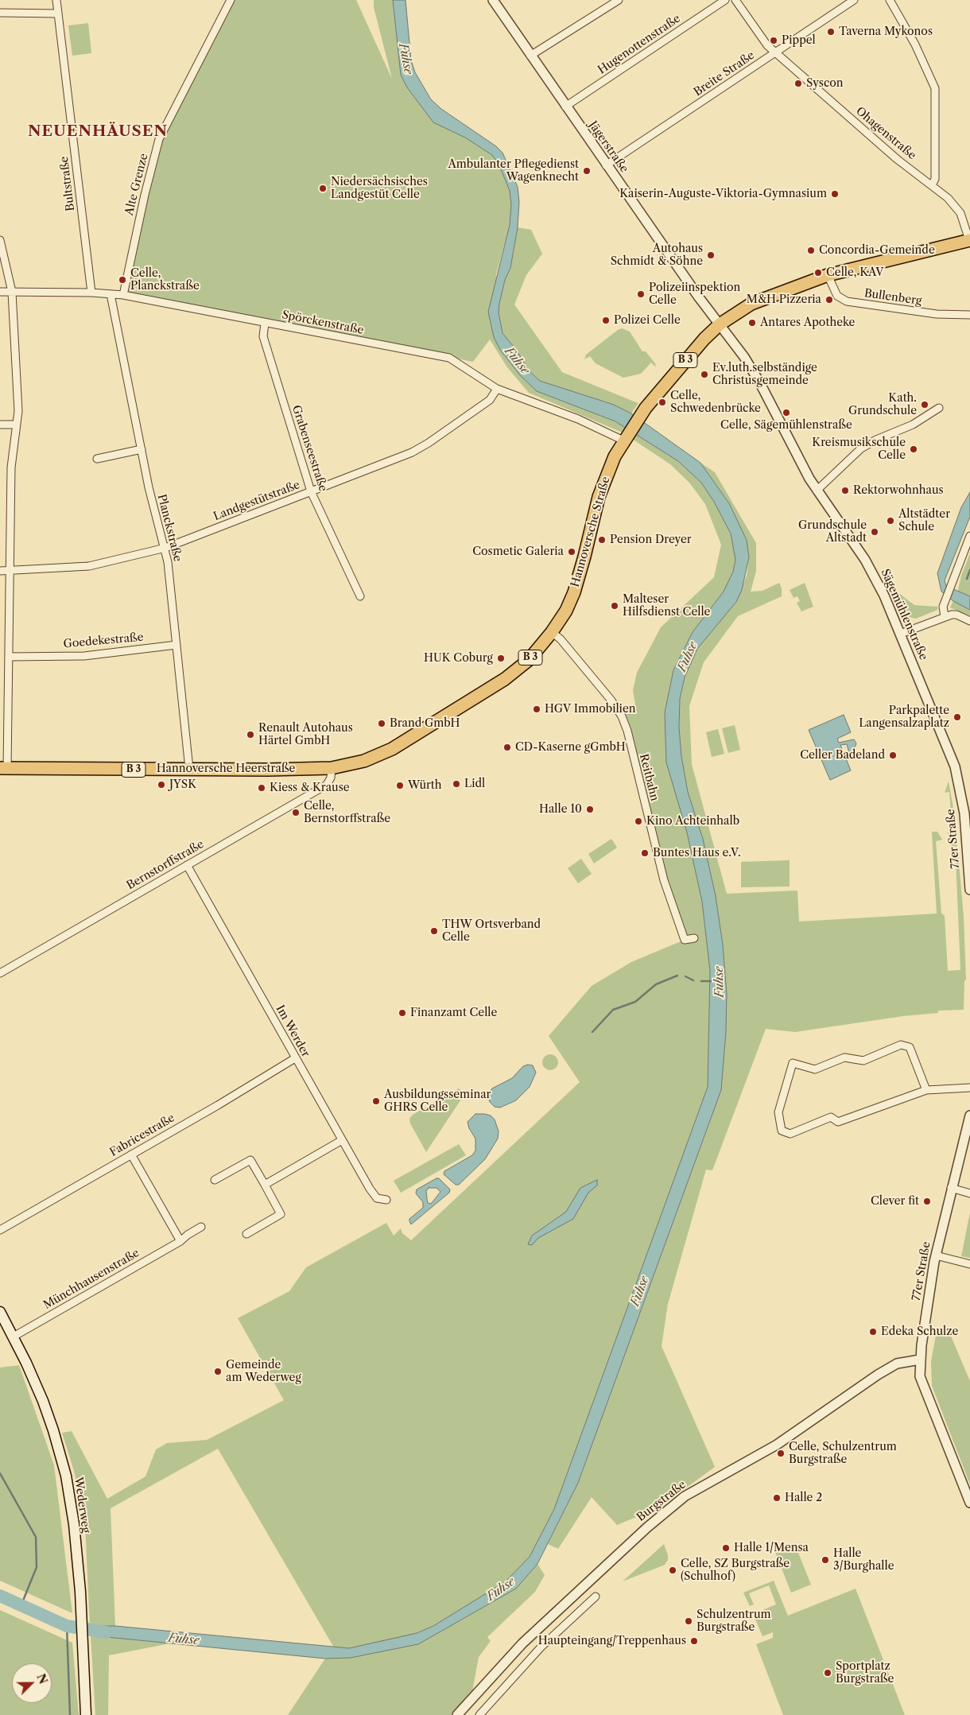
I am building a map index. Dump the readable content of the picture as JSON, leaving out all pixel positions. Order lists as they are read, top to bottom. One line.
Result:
{"streets":{"main road":["B 3","Hannoversche Straße","Hannoversche Heerstraße","Wederweg"],"street":["Hugenottenstraße","Breite Straße","Ohagenstraße","Jägerstraße","Bultstraße","Alte Grenze","Bullenberg","Spörckenstraße","Grabenseestraße","Landgestütstraße","Planckstraße","Sägemühlenstraße","Goedekestraße","Reitbahn","77er Straße","Bernstorffstraße","Im Werder","Fabricestraße","Münchhausenstraße","Burgstraße"]},"crossings":[["Hugenottenstraße","Jägerstraße"],["Breite Straße","Ohagenstraße"],["Breite Straße","Jägerstraße"],["Ohagenstraße","Hannoversche Straße"],["Jägerstraße","Hannoversche Straße"],["Jägerstraße","Sägemühlenstraße"],["Bultstraße","Spörckenstraße"],["Alte Grenze","Spörckenstraße"],["Bullenberg","Hannoversche Straße"],["Spörckenstraße","Grabenseestraße"],["Spörckenstraße","Landgestütstraße"],["Spörckenstraße","Planckstraße"],["Spörckenstraße","Hannoversche Straße"],["Grabenseestraße","Landgestütstraße"],["Landgestütstraße","Planckstraße"],["Planckstraße","Goedekestraße"],["Planckstraße","Hannoversche Heerstraße"],["Hannoversche Straße","Sägemühlenstraße"],["Hannoversche Straße","Hannoversche Heerstraße"],["Hannoversche Straße","Reitbahn"],["Hannoversche Straße","Bernstorffstraße"],["Sägemühlenstraße","77er Straße"],["Hannoversche Heerstraße","Bernstorffstraße"],["77er Straße","Burgstraße"],["Bernstorffstraße","Im Werder"],["Im Werder","Fabricestraße"],["Münchhausenstraße","Wederweg"]],"districts":["NEUENHÄUSEN"],"water":["Fuhse"],"places":["Taverna Mykonos","Pippel","Syscon","Ambulanter Pflegedienst Wagenknecht","Niedersächsisches Landgestüt Celle","Kaiserin-Auguste-Viktoria-Gymnasium","Concordia-Gemeinde","Autohaus Schmidt & Söhne","Celle, KAV","Celle, Planckstraße","Polizeiinspektion Celle","M&H Pizzeria","Polizei Celle","Antares Apotheke","Ev.luth.selbständige Christusgemeinde","Celle, Schwedenbrücke","Kath. Grundschule","Celle, Sägemühlenstraße","Kreismusikschule Celle","Rektorwohnhaus","Altstädter Schule","Grundschule Altstadt","Pension Dreyer","Cosmetic Galeria","Malteser Hilfsdienst Celle","HUK Coburg","HGV Immobilien","Parkpalette Langensalzaplatz","Brand GmbH","Renault Autohaus Härtel GmbH","CD-Kaserne gGmbH","Celler Badeland","Lidl","JYSK","Würth","Kiess & Krause","Halle 10","Celle, Bernstorffstraße","Kino Achteinhalb","Buntes Haus e.V.","THW Ortsverband Celle","Finanzamt Celle","Ausbildungsseminar GHRS Celle","Clever fit","Edeka Schulze","Gemeinde am Wederweg","Celle, Schulzentrum Burgstraße","Halle 2","Halle 1/Mensa","Halle 3/Burghalle","Celle, SZ Burgstraße (Schulhof)","Schulzentrum Burgstraße","Haupteingang/Treppenhaus","Sportplatz Burgstraße"],"north":"top right"}
